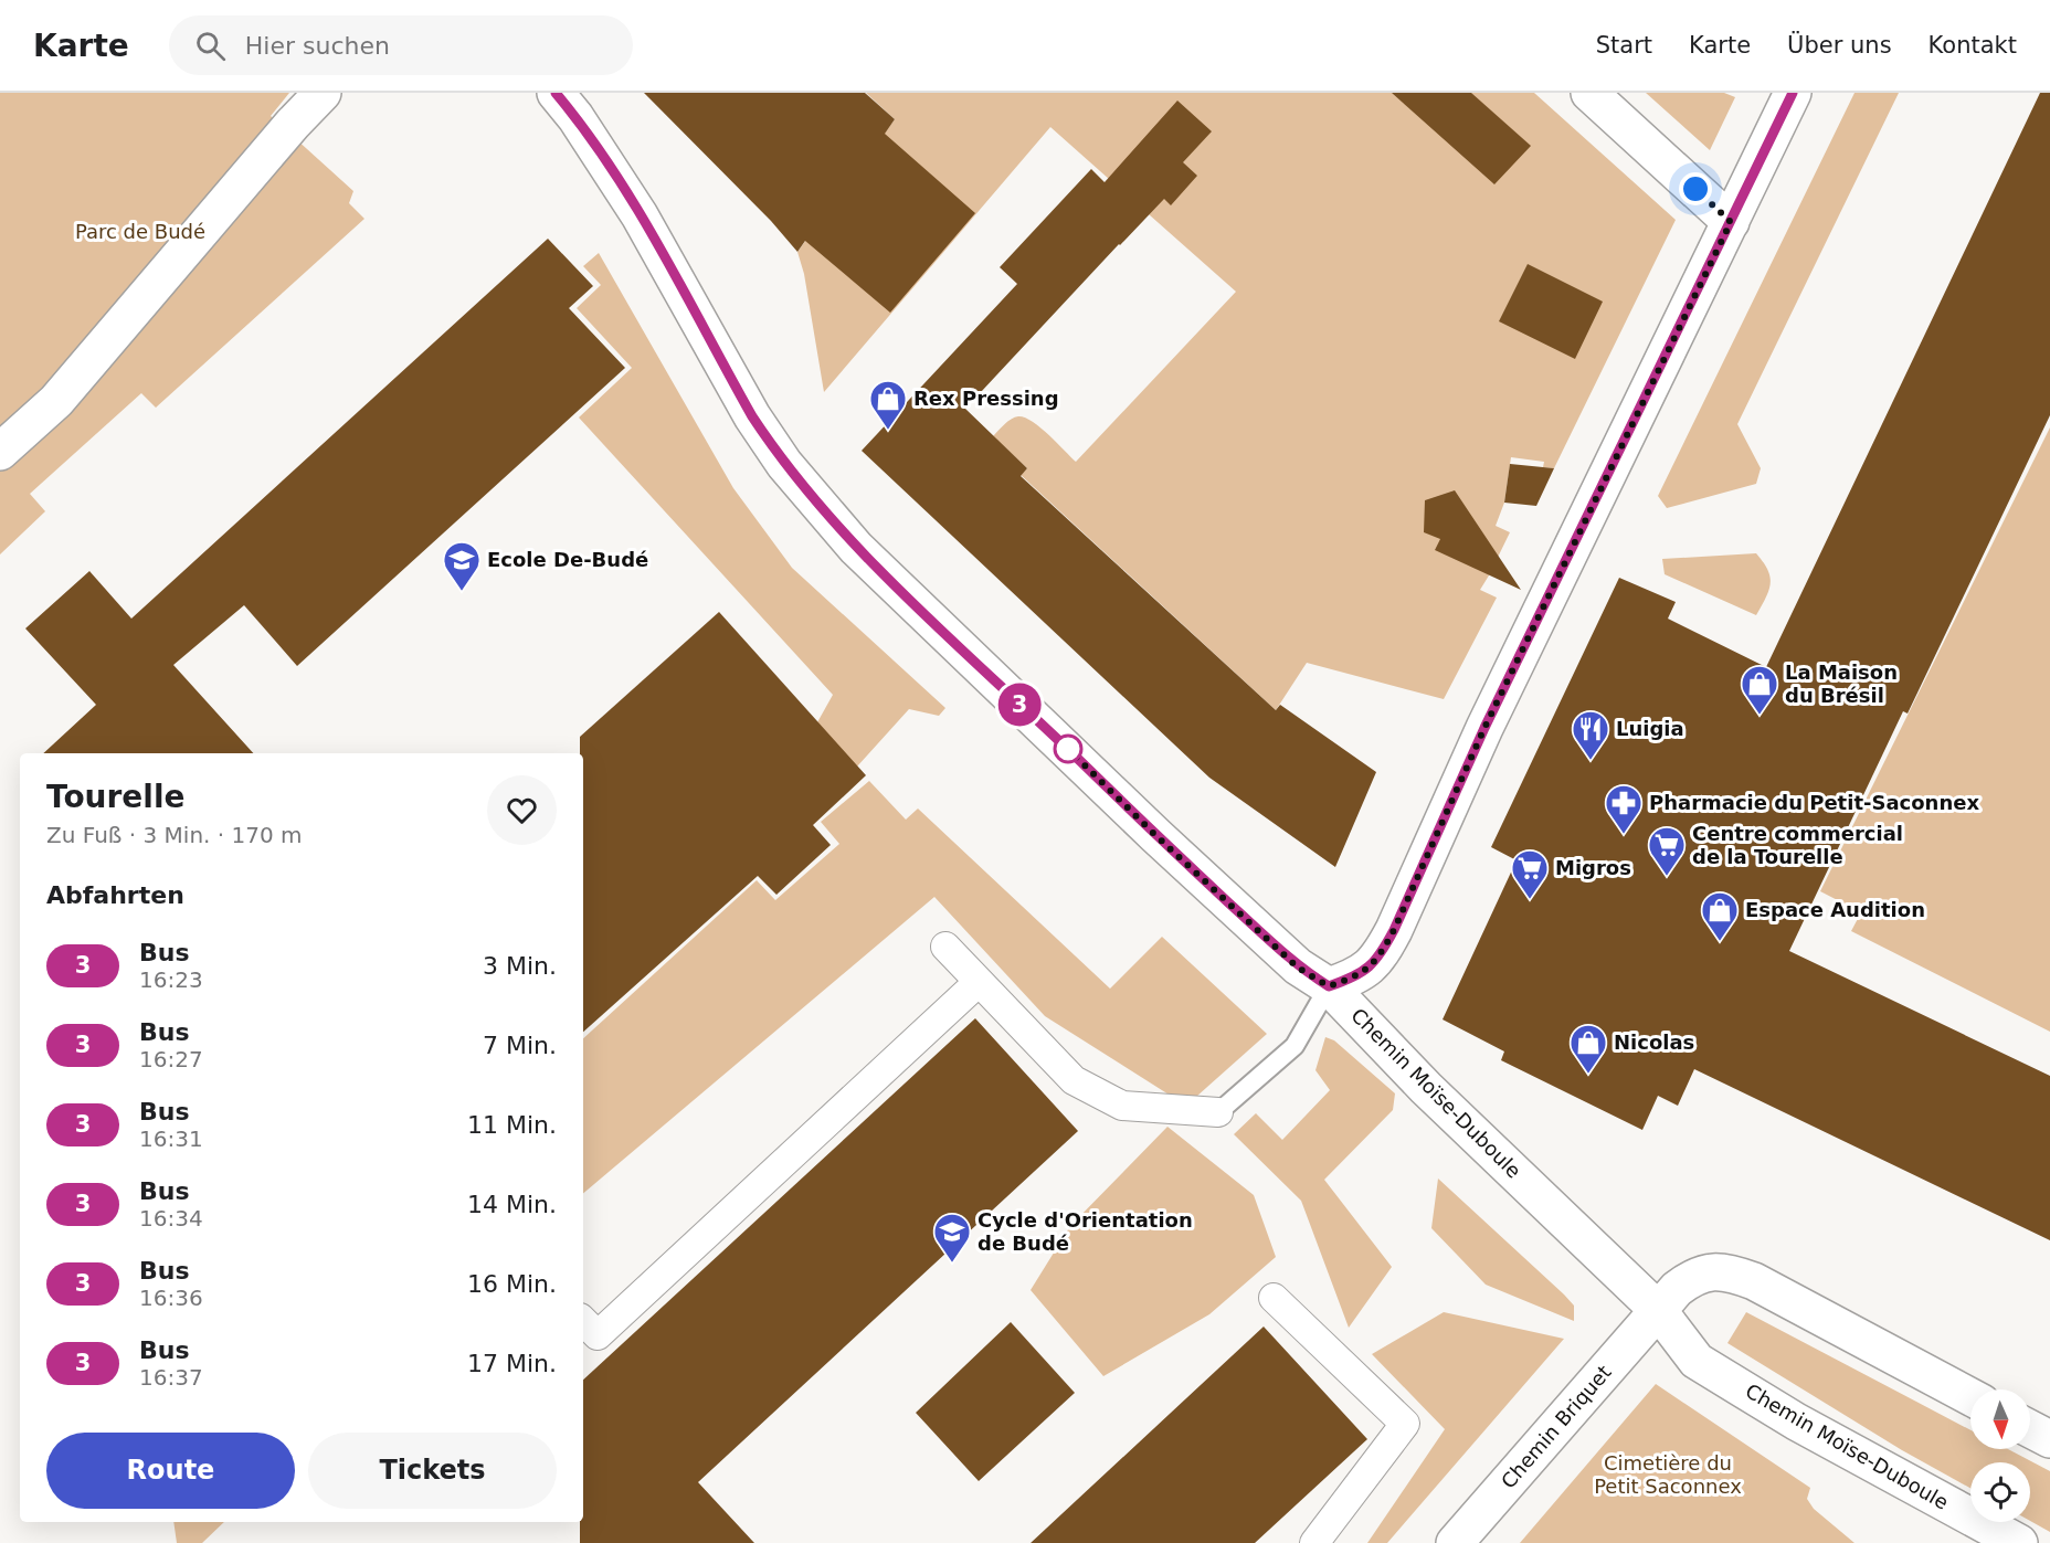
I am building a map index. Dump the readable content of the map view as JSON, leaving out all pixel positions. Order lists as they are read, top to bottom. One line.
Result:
{"streets":{"street":["Chemin Moïse-Duboule","Chemin Briquet"]},"crossings":[["Chemin Moïse-Duboule","Chemin Briquet"]],"parks":["Parc de Budé","Cimetière du Petit Saconnex"],"places":{"shop":["Rex Pressing","La Maison du Brésil","Espace Audition","Nicolas"],"school or university":["Ecole De-Budé","Cycle d'Orientation de Budé"],"restaurant":["Luigia"],"pharmacy":["Pharmacie du Petit-Saconnex"],"supermarket":["Centre commercial de la Tourelle","Migros"]},"lines":["bus line 3"],"north":"bottom","page":{"header":"Karte","search":"Hier suchen","nav":["Start","Karte","Über uns","Kontakt"],"on_map":"3","heading":[["Tourelle","Zu Fuß · 3 Min. · 170 m"],"Abfahrten"],"list":[{"mark":"3","name":"Bus","note":"16:23","value":"3 Min."},{"mark":"3","name":"Bus","note":"16:27","value":"7 Min."},{"mark":"3","name":"Bus","note":"16:31","value":"11 Min."},{"mark":"3","name":"Bus","note":"16:34","value":"14 Min."},{"mark":"3","name":"Bus","note":"16:36","value":"16 Min."},{"mark":"3","name":"Bus","note":"16:37","value":"17 Min."}],"buttons":["Route","Tickets"]}}
